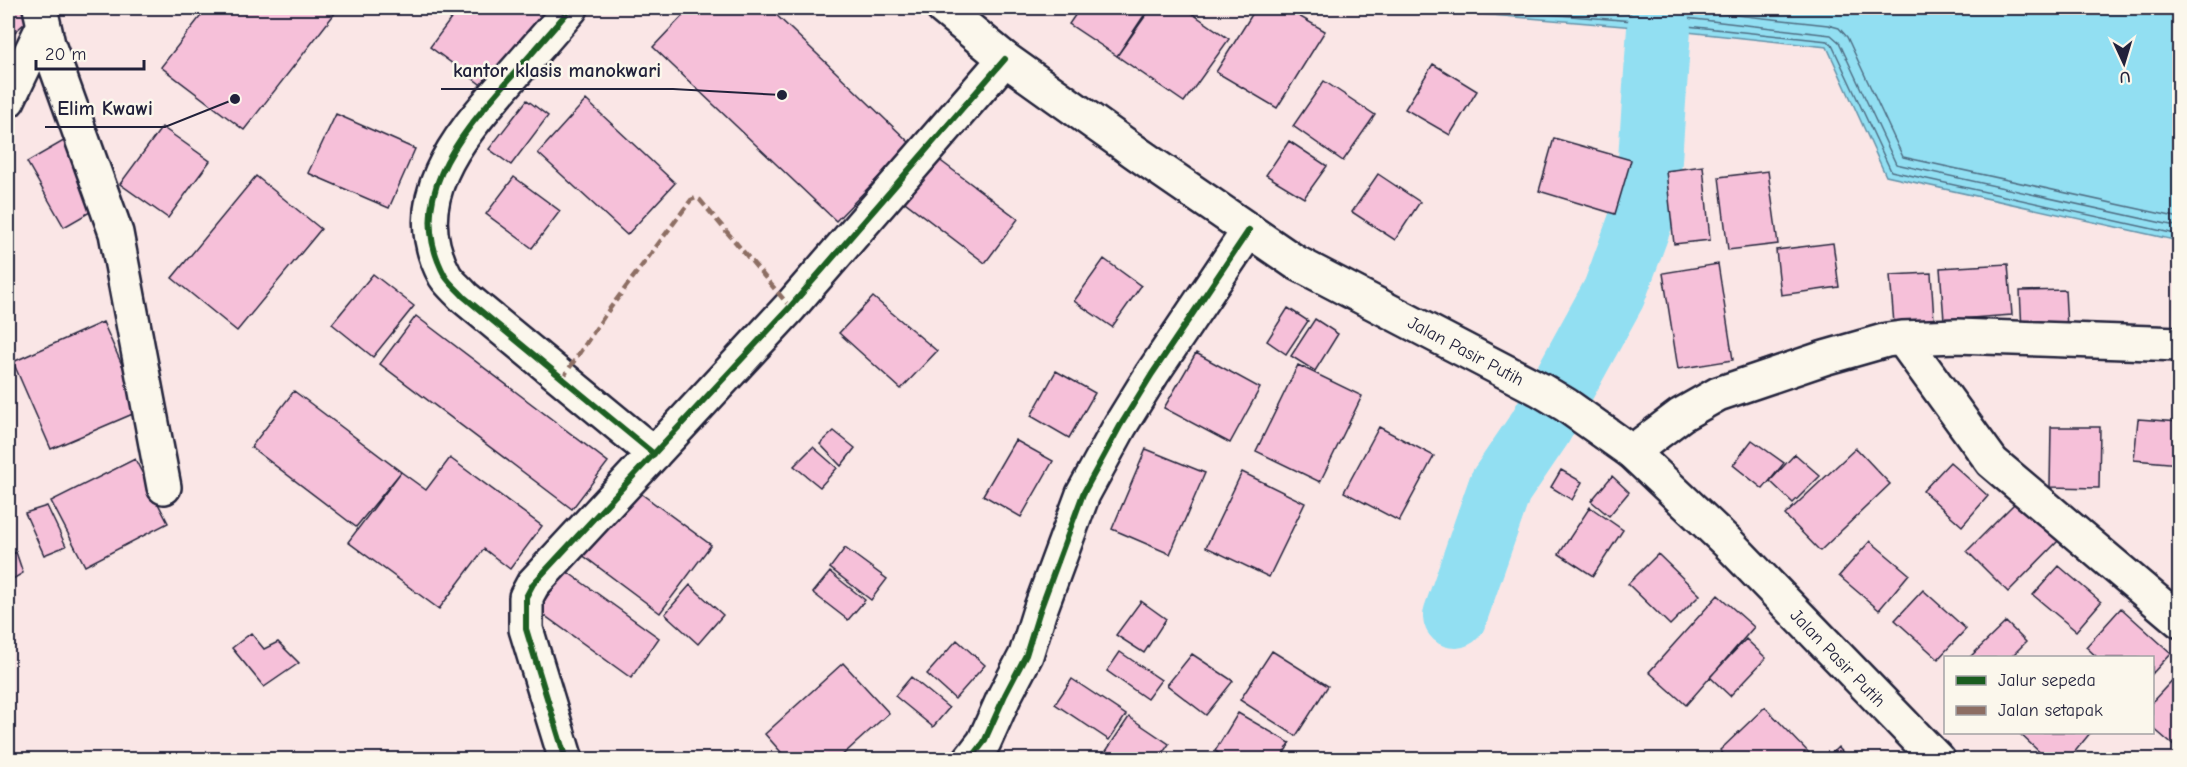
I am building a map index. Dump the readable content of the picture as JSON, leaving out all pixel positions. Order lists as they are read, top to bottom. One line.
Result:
{"streets":{"street":["Jalan Pasir Putih"]},"places":["kantor klasis manokwari","Elim Kwawi"],"legend":["Jalur sepeda","Jalan setapak"],"scale_bar":"20 m","north":"bottom"}
